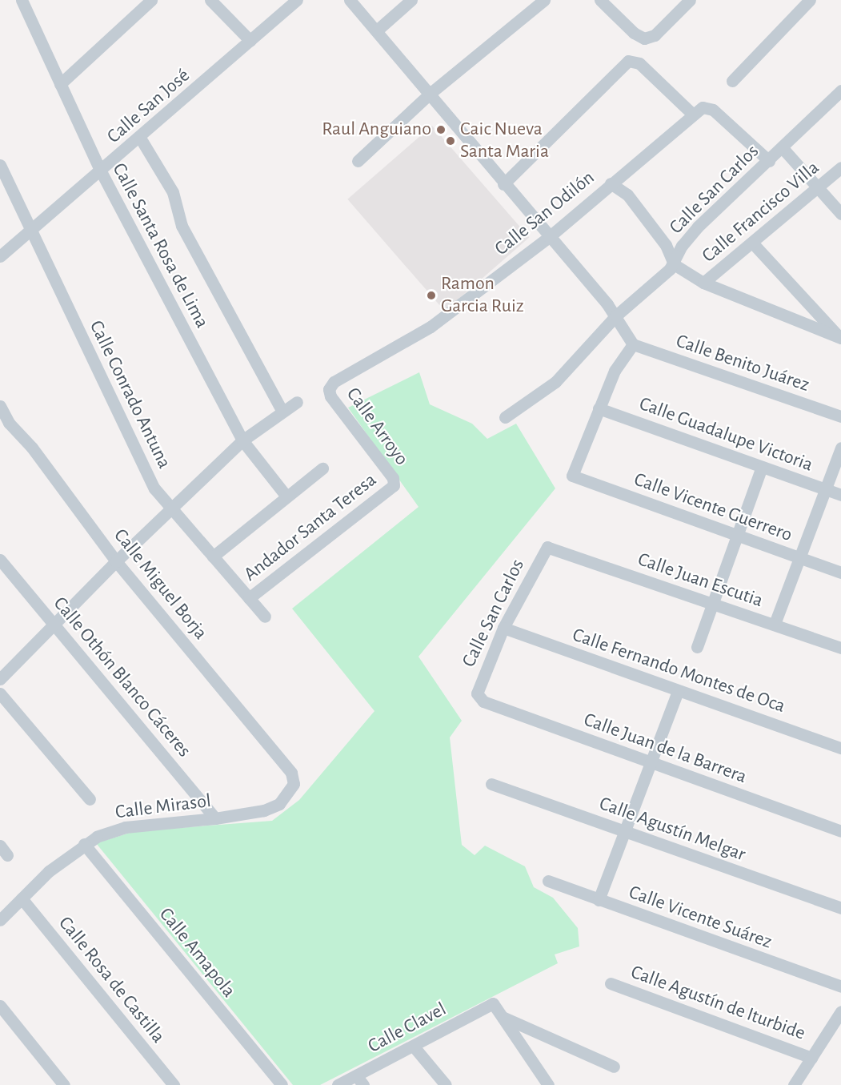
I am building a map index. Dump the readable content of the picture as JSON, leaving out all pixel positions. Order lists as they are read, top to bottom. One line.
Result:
{"streets":{"street":["Calle San José","Calle San Carlos","Calle Francisco Villa","Calle San Odilón","Calle Santa Rosa de Lima","Calle Benito Juárez","Calle Conrado Antuna","Calle Arroyo","Calle Guadalupe Victoria","Calle Vicente Guerrero","Andador Santa Teresa","Calle Juan Escutia","Calle Miguel Borja","Calle Fernando Montes de Oca","Calle Othón Blanco Cáceres","Calle Juan de la Barrera","Calle Mirasol","Calle Agustín Melgar","Calle Vicente Suárez","Calle Amapola","Calle Rosa de Castilla","Calle Agustín de Iturbide","Calle Clavel"]},"crossings":[["Calle San José","Calle Santa Rosa de Lima"],["Calle San José","Calle Conrado Antuna"],["Calle San Carlos","Calle San Odilón"],["Calle San Carlos","Calle Juan Escutia"],["Calle San Carlos","Calle Fernando Montes de Oca"],["Calle San Carlos","Calle Juan de la Barrera"],["Calle San Odilón","Calle Arroyo"],["Calle Conrado Antuna","Andador Santa Teresa"],["Calle Arroyo","Andador Santa Teresa"],["Calle Guadalupe Victoria","Calle Vicente Guerrero"],["Calle Miguel Borja","Calle Mirasol"],["Calle Othón Blanco Cáceres","Calle Mirasol"],["Calle Mirasol","Calle Amapola"],["Calle Mirasol","Calle Rosa de Castilla"]],"places":["Raul Anguiano","Caic Nueva Santa Maria","Ramon Garcia Ruiz"]}
